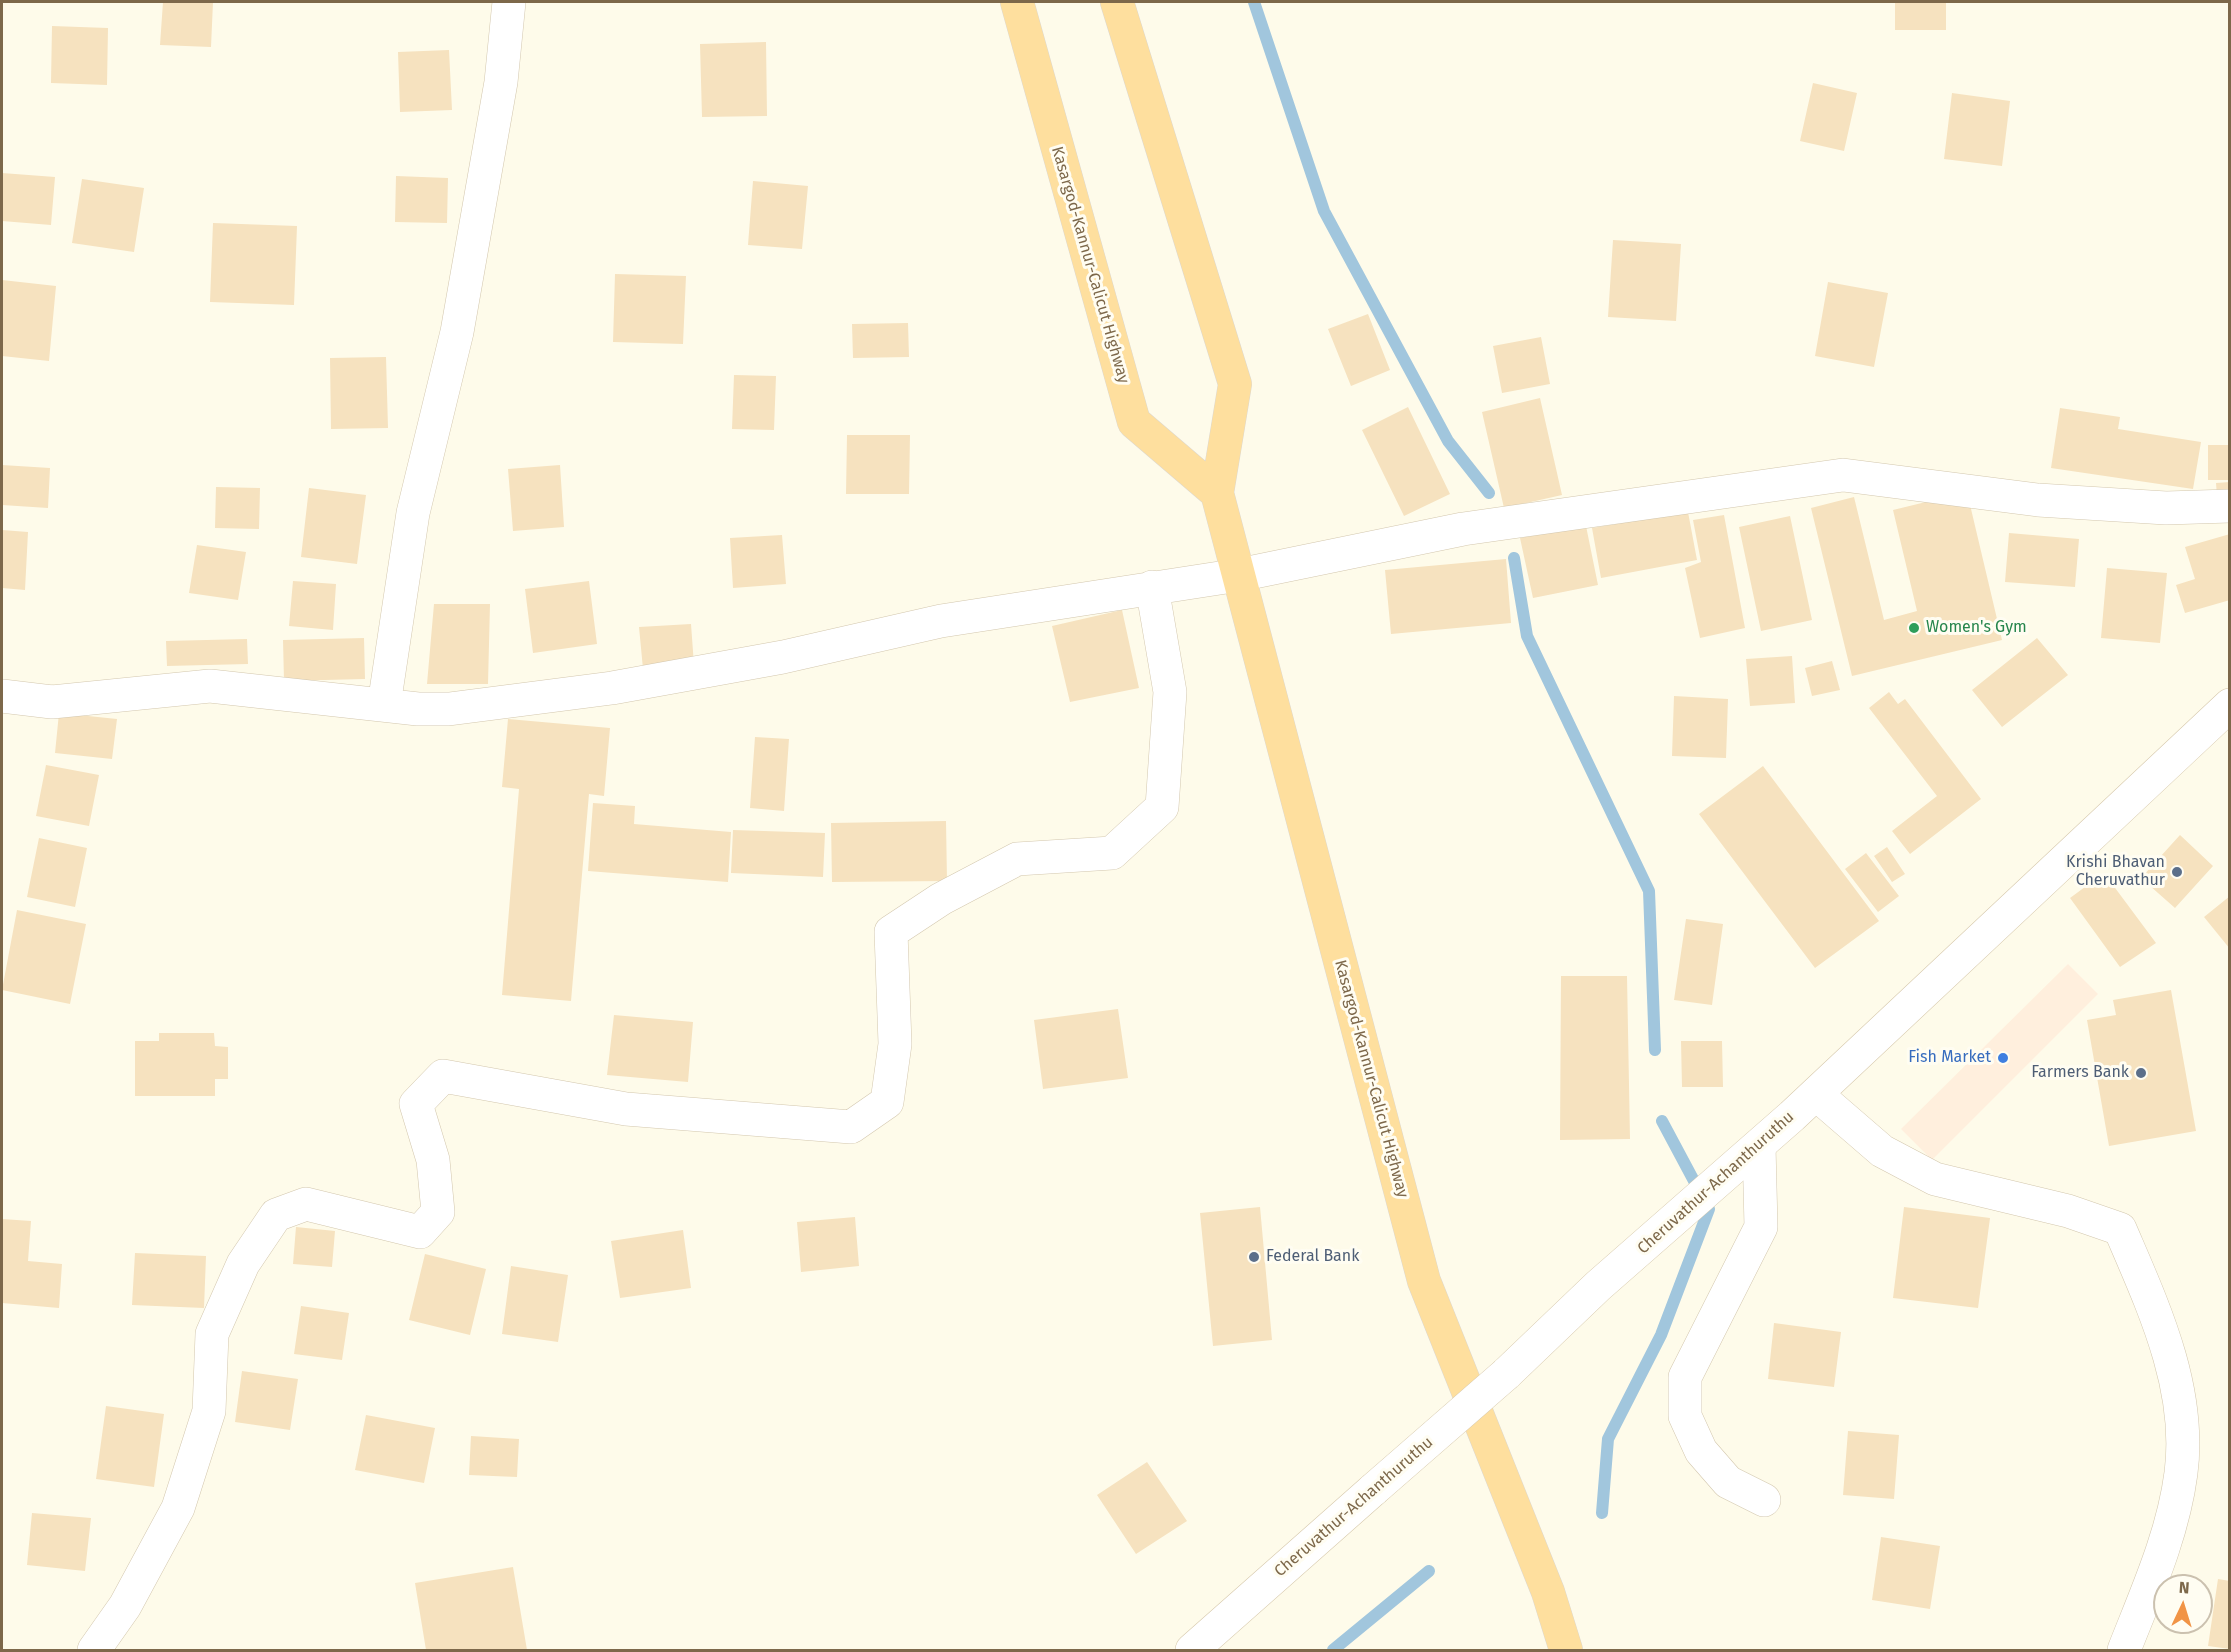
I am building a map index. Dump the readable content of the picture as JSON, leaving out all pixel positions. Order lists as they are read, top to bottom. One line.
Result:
{"streets":{"highway":["Kasargod-Kannur-Calicut Highway"],"street":["Cheruvathur-Achanthuruthu"]},"places":["Women's Gym","Krishi Bhavan Cheruvathur","Fish Market","Farmers Bank","Federal Bank"],"north":"top"}
